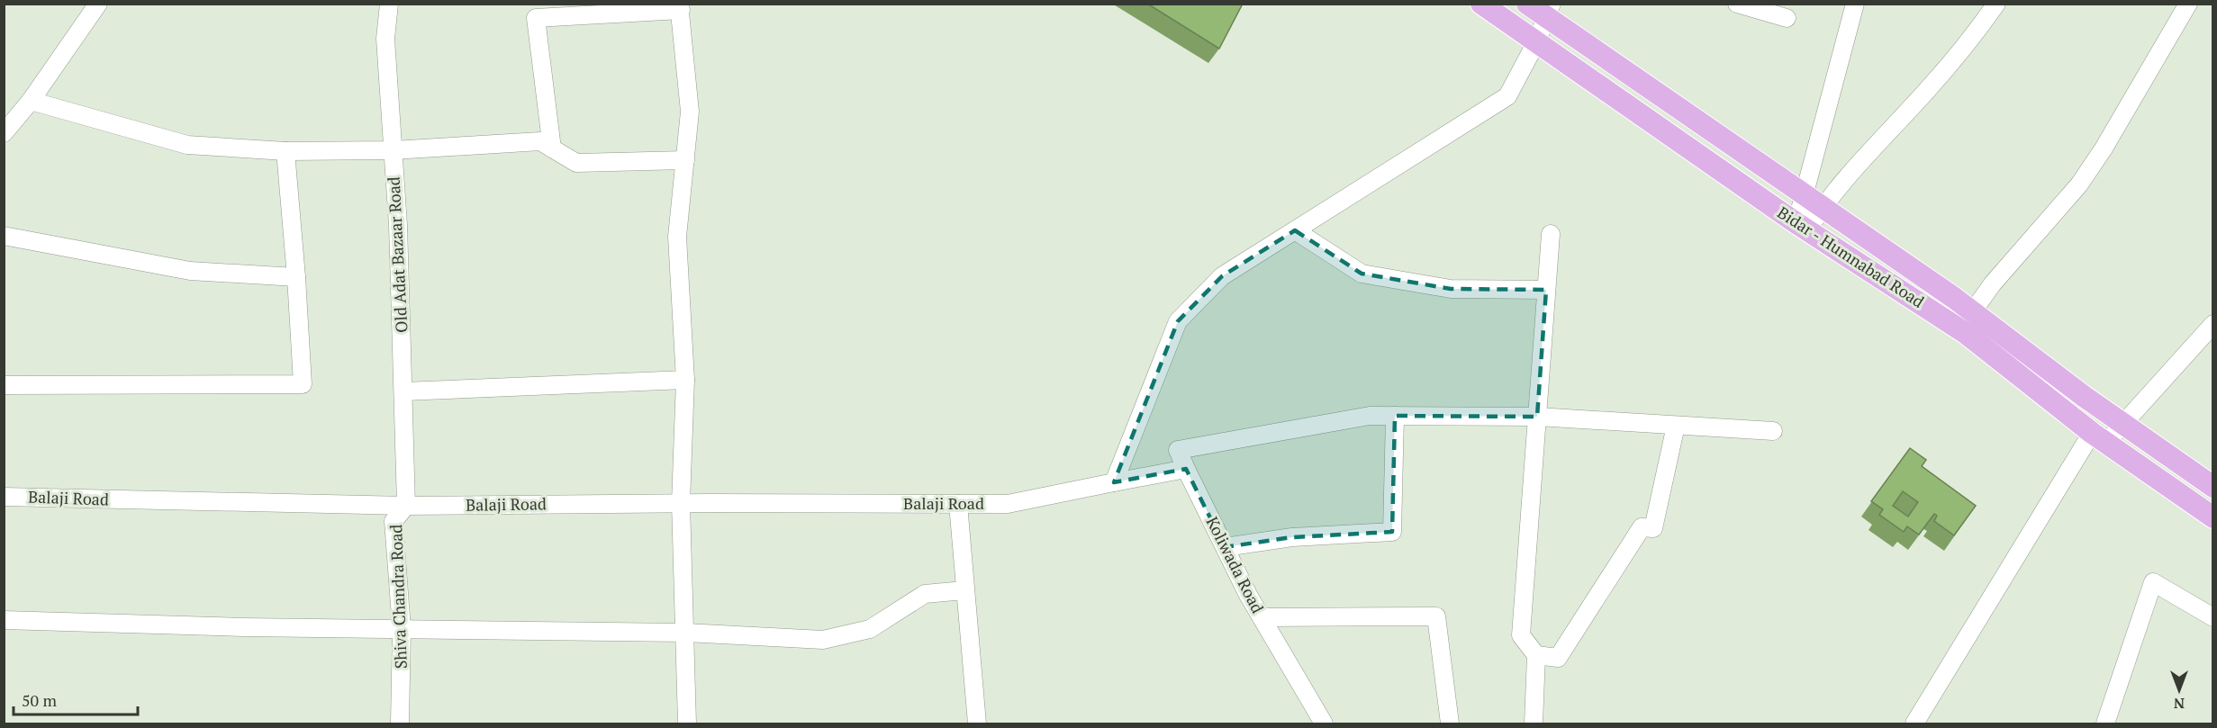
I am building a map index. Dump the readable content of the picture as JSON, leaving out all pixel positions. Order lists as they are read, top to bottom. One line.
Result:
{"streets":{"main road":["Bidar - Humnabad Road"],"street":["Old Adat Bazaar Road","Balaji Road","Koliwada Road","Shiva Chandra Road"]},"crossings":[["Old Adat Bazaar Road","Balaji Road"],["Old Adat Bazaar Road","Shiva Chandra Road"],["Balaji Road","Shiva Chandra Road"]],"scale_bar":"50 m","north":"bottom"}
